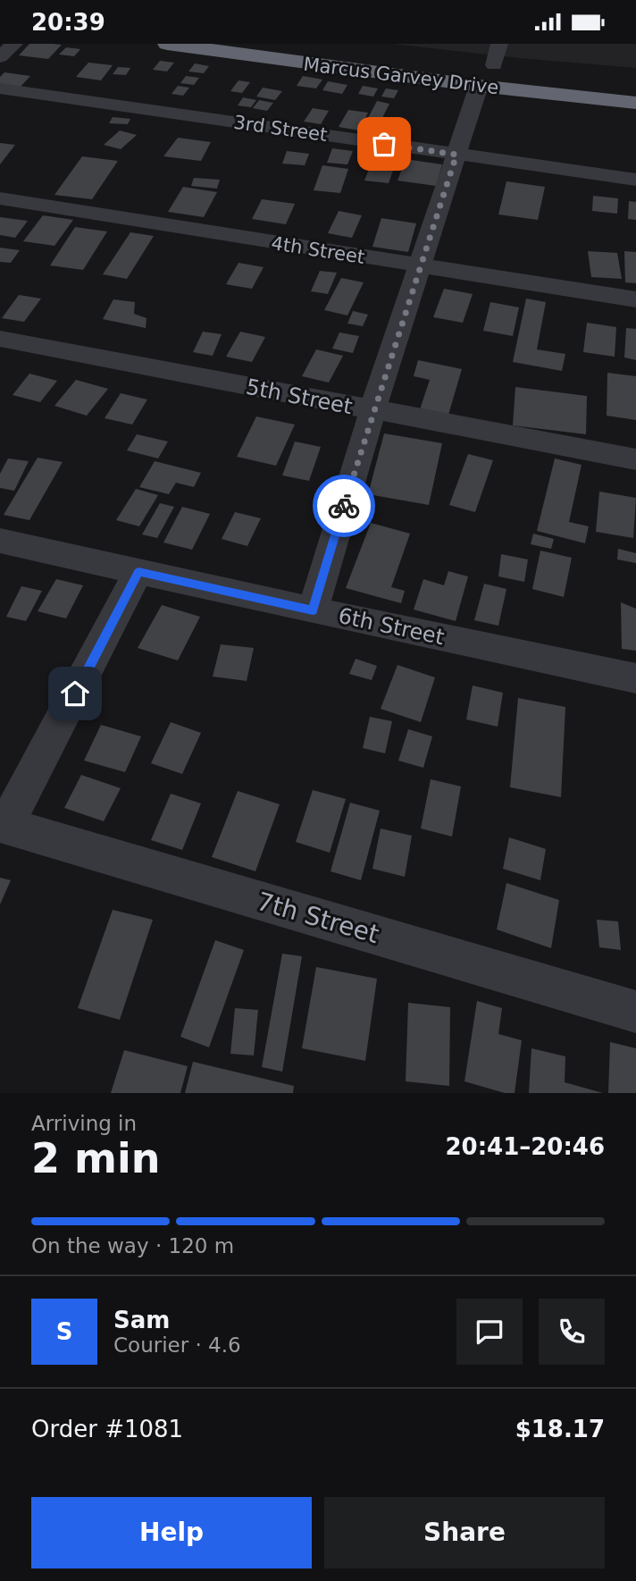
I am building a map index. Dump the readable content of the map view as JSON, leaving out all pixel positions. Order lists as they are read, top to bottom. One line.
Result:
{"streets":{"highway":["Marcus Garvey Drive"],"street":["3rd Street","4th Street","5th Street","6th Street","7th Street"]},"page":{"status":"20:39","heading":["2 min","Arriving in","20:41–20:46"],"panel":["Sam","Courier · 4.6","Order #1081","$18.17"],"bar":"On the way · 120 m","round":"S","buttons":["Help","Share"]}}
